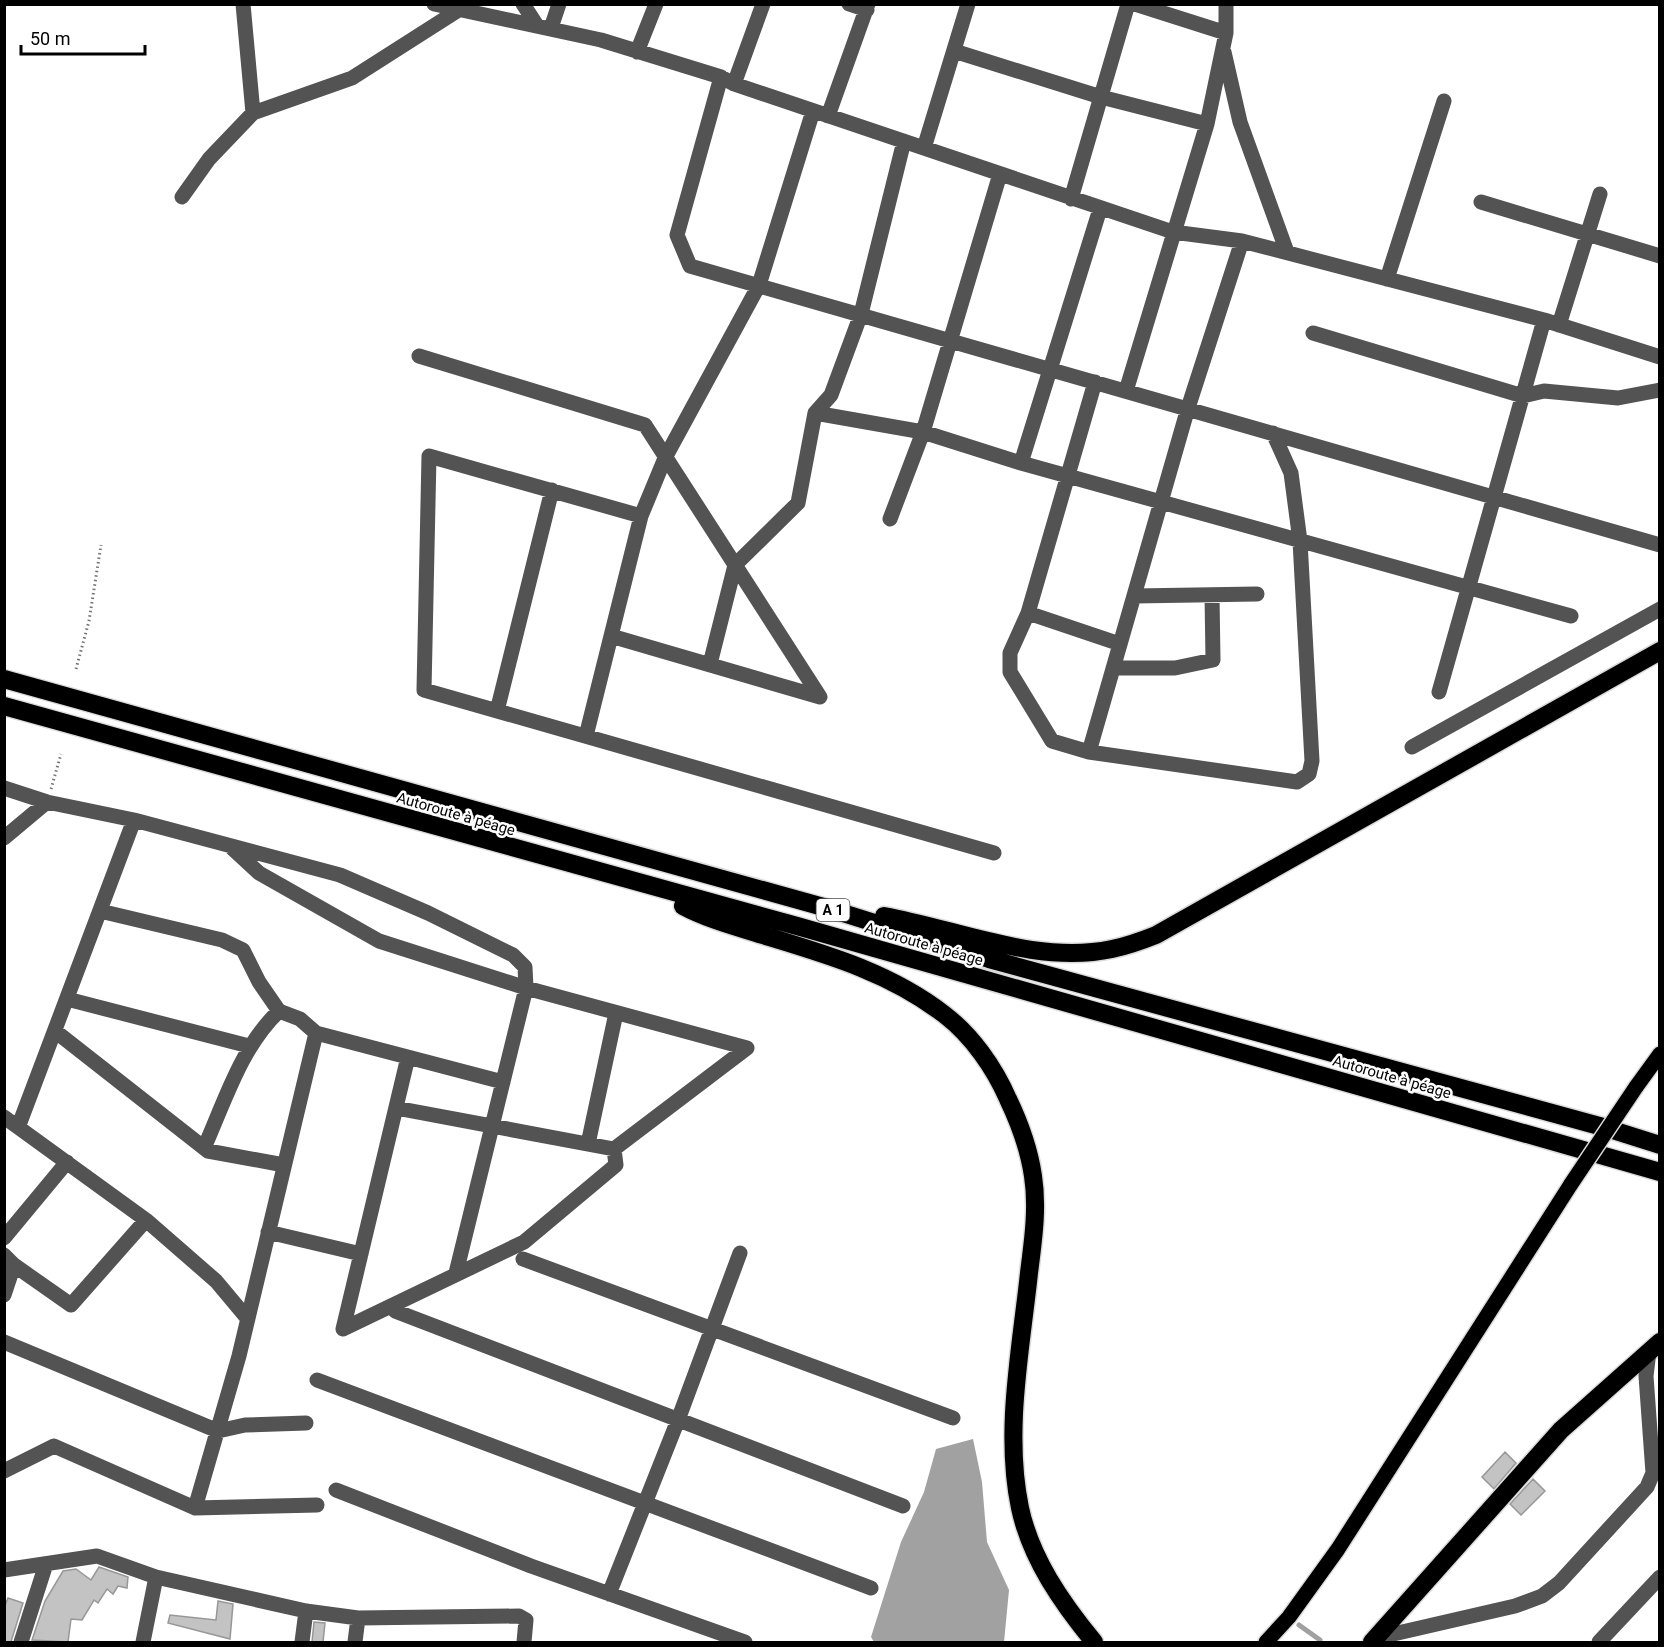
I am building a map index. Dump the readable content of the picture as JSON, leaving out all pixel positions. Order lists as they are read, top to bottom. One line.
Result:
{"streets":{"highway":["Autoroute à péage","A 1"]},"scale_bar":"50 m"}
